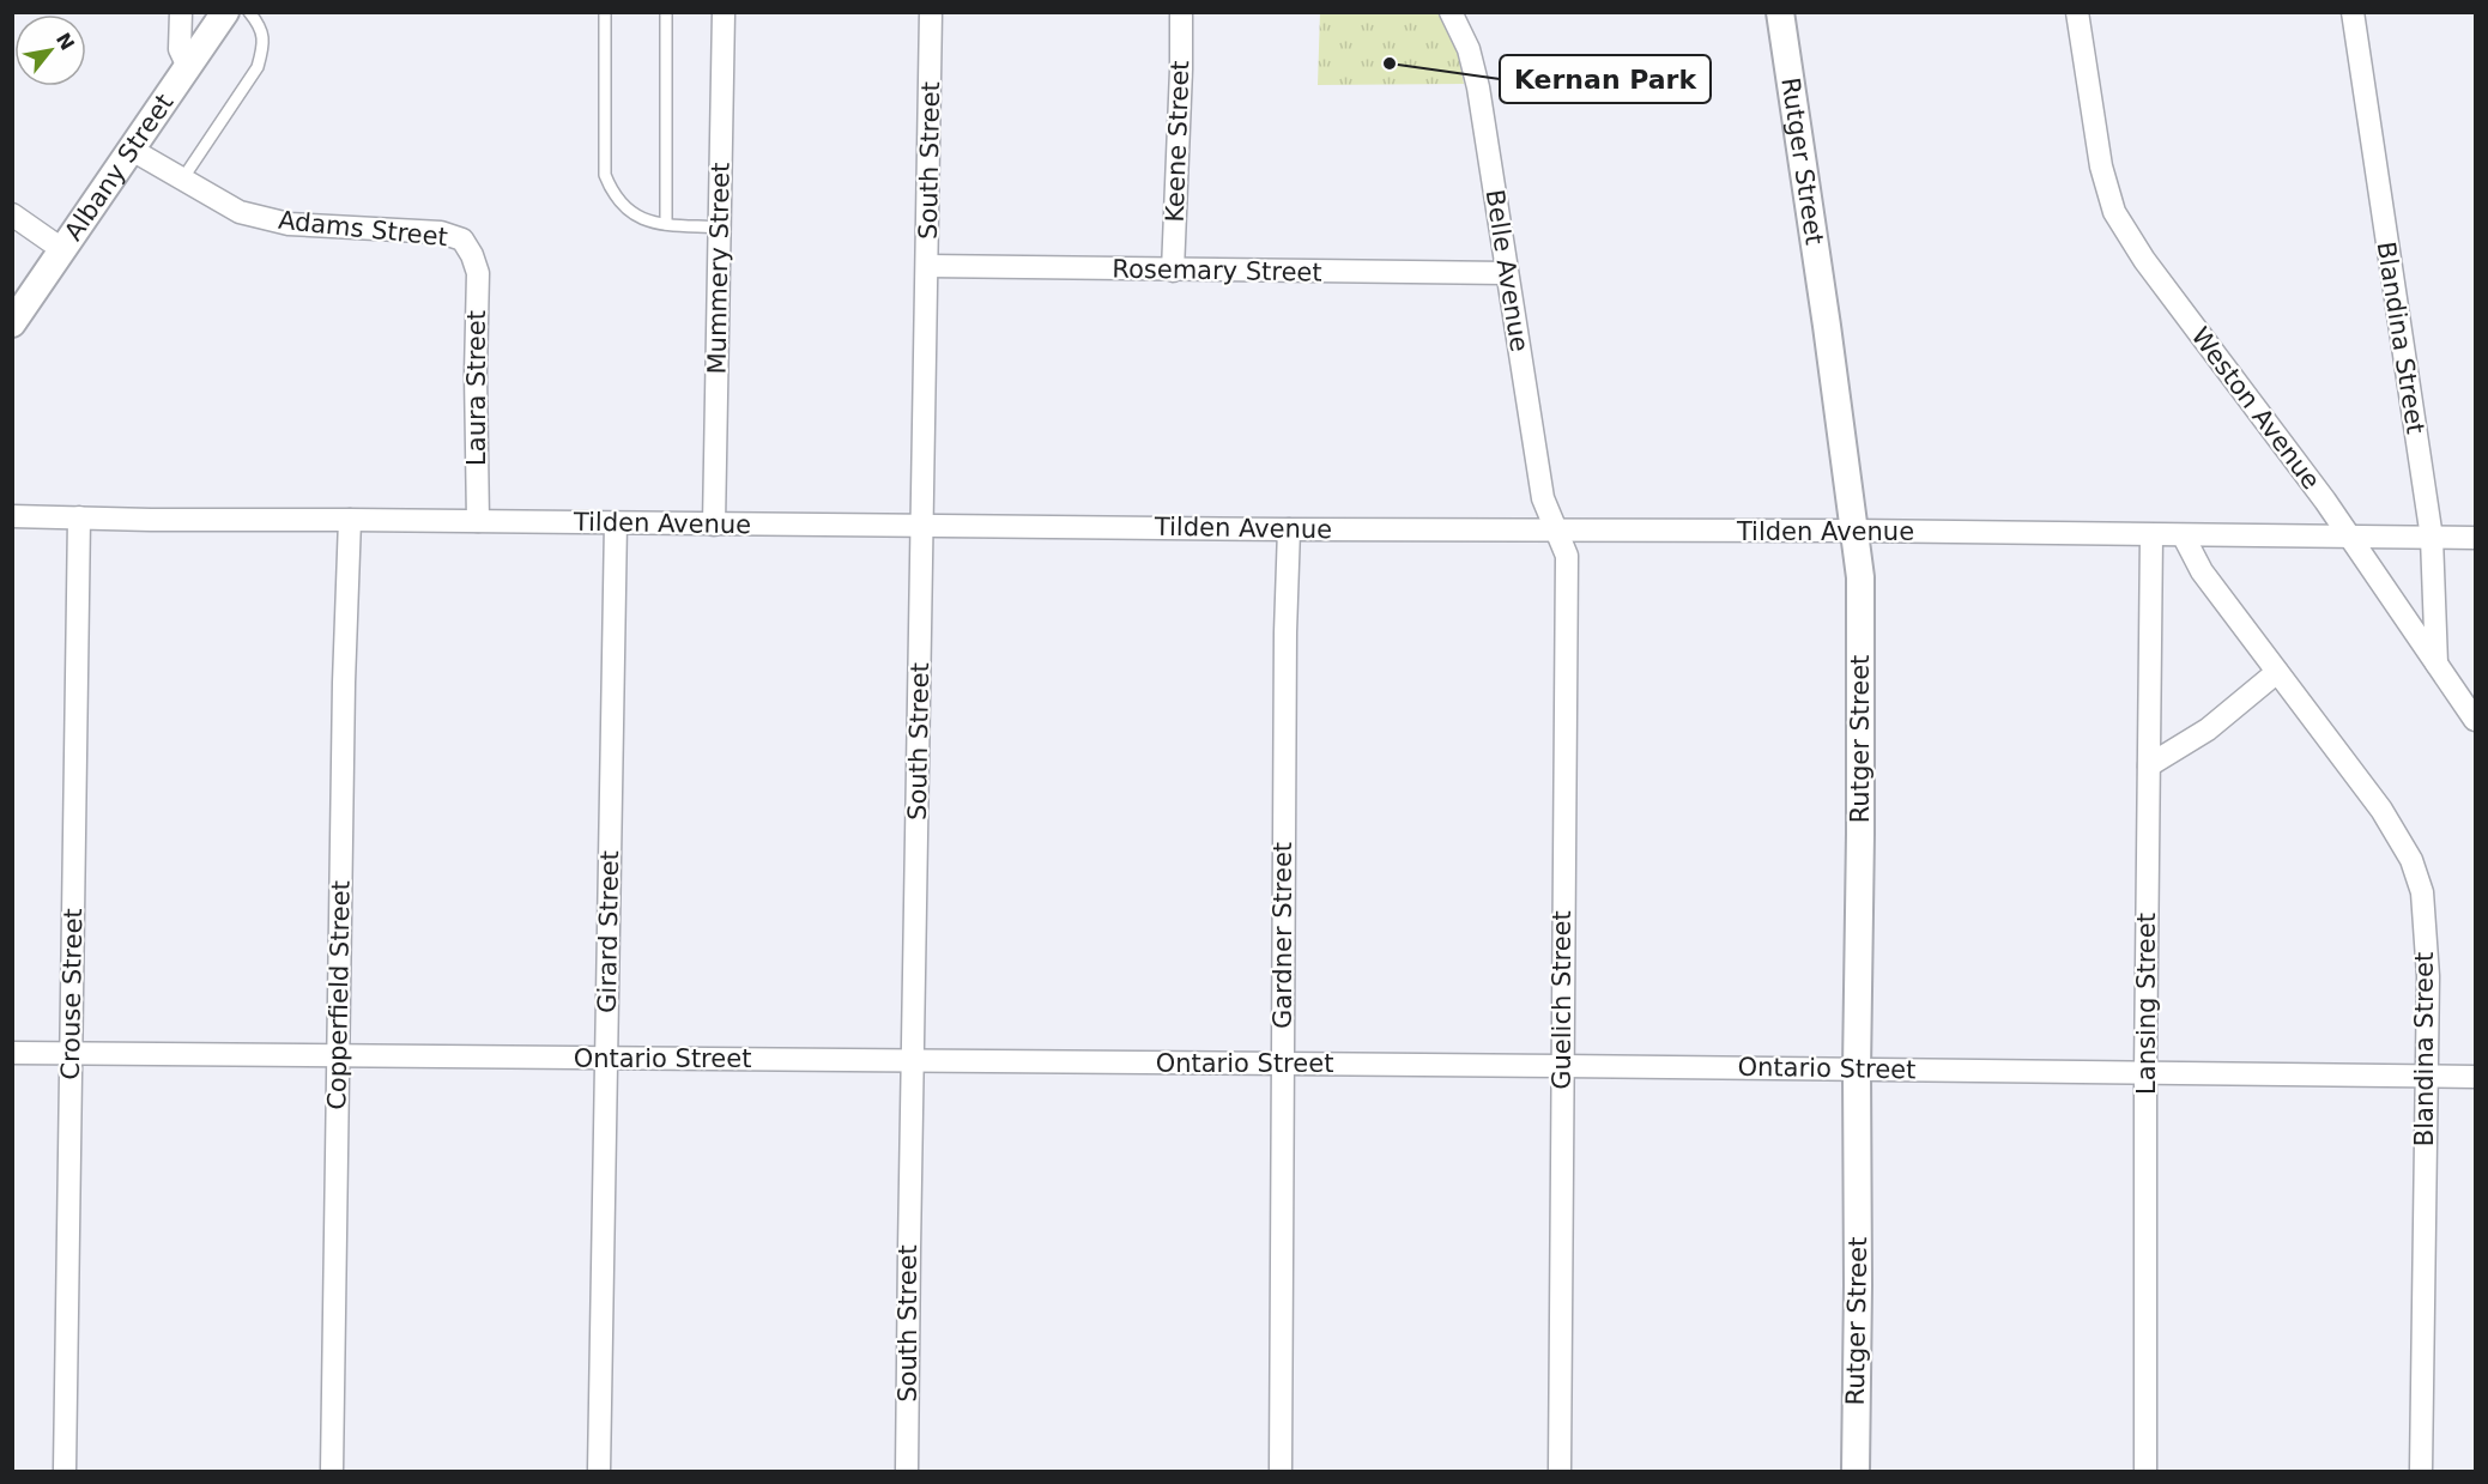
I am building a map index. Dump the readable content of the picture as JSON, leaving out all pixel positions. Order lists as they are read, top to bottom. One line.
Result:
{"streets":{"street":["Keene Street","South Street","Rutger Street","Albany Street","Adams Street","Mummery Street","Rosemary Street","Belle Avenue","Blandina Street","Laura Street","Weston Avenue","Tilden Avenue","Girard Street","Gardner Street","Crouse Street","Copperfield Street","Guelich Street","Lansing Street","Ontario Street"]},"crossings":[["Keene Street","Rosemary Street"],["South Street","Rosemary Street"],["South Street","Tilden Avenue"],["South Street","Ontario Street"],["Rutger Street","Tilden Avenue"],["Rutger Street","Ontario Street"],["Albany Street","Adams Street"],["Adams Street","Laura Street"],["Mummery Street","Tilden Avenue"],["Rosemary Street","Belle Avenue"],["Belle Avenue","Tilden Avenue"],["Belle Avenue","Guelich Street"],["Blandina Street","Weston Avenue"],["Blandina Street","Tilden Avenue"],["Blandina Street","Ontario Street"],["Laura Street","Tilden Avenue"],["Weston Avenue","Tilden Avenue"],["Tilden Avenue","Girard Street"],["Tilden Avenue","Gardner Street"],["Tilden Avenue","Crouse Street"],["Tilden Avenue","Copperfield Street"],["Tilden Avenue","Guelich Street"],["Tilden Avenue","Lansing Street"],["Girard Street","Ontario Street"],["Gardner Street","Ontario Street"],["Crouse Street","Ontario Street"],["Copperfield Street","Ontario Street"],["Guelich Street","Ontario Street"],["Lansing Street","Ontario Street"]],"places":["Kernan Park"],"north":"top right"}
